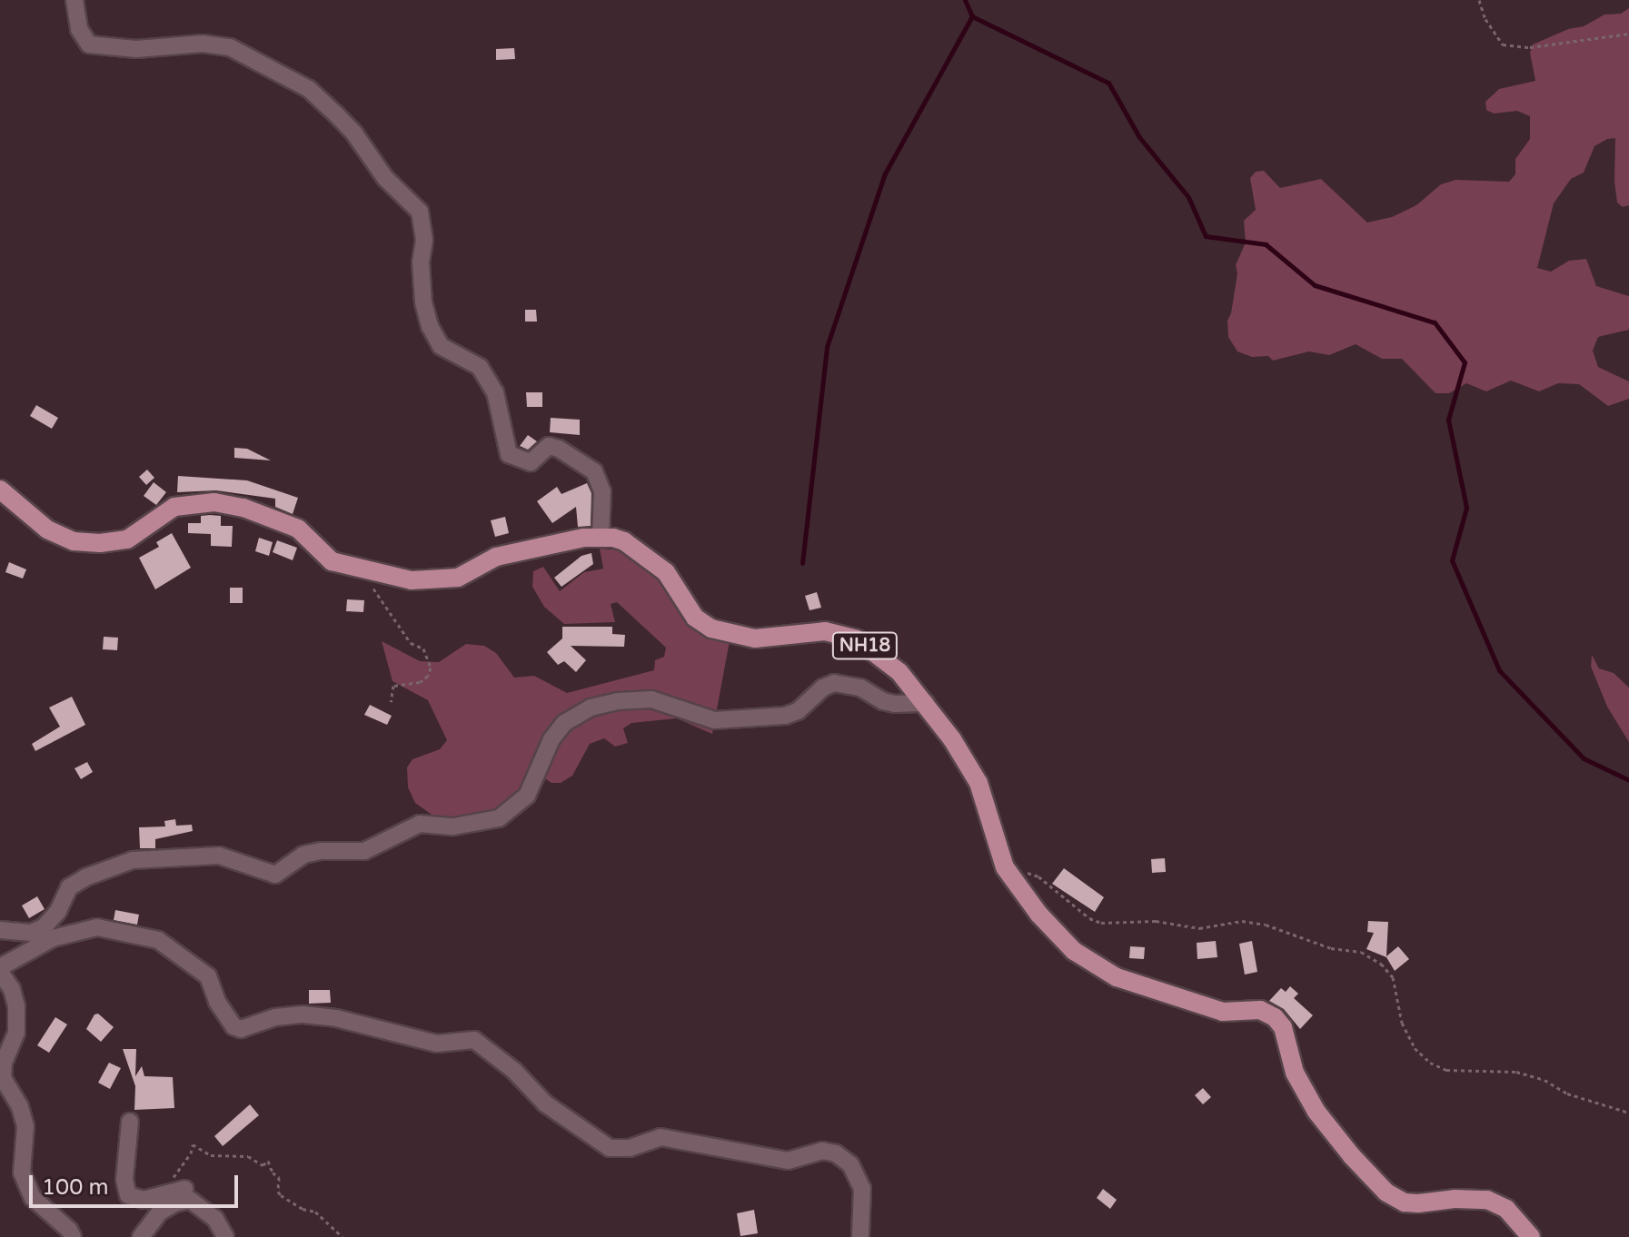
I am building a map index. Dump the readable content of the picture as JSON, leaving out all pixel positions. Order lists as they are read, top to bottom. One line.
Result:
{"streets":{"main road":["NH18"]},"scale_bar":"100 m"}
